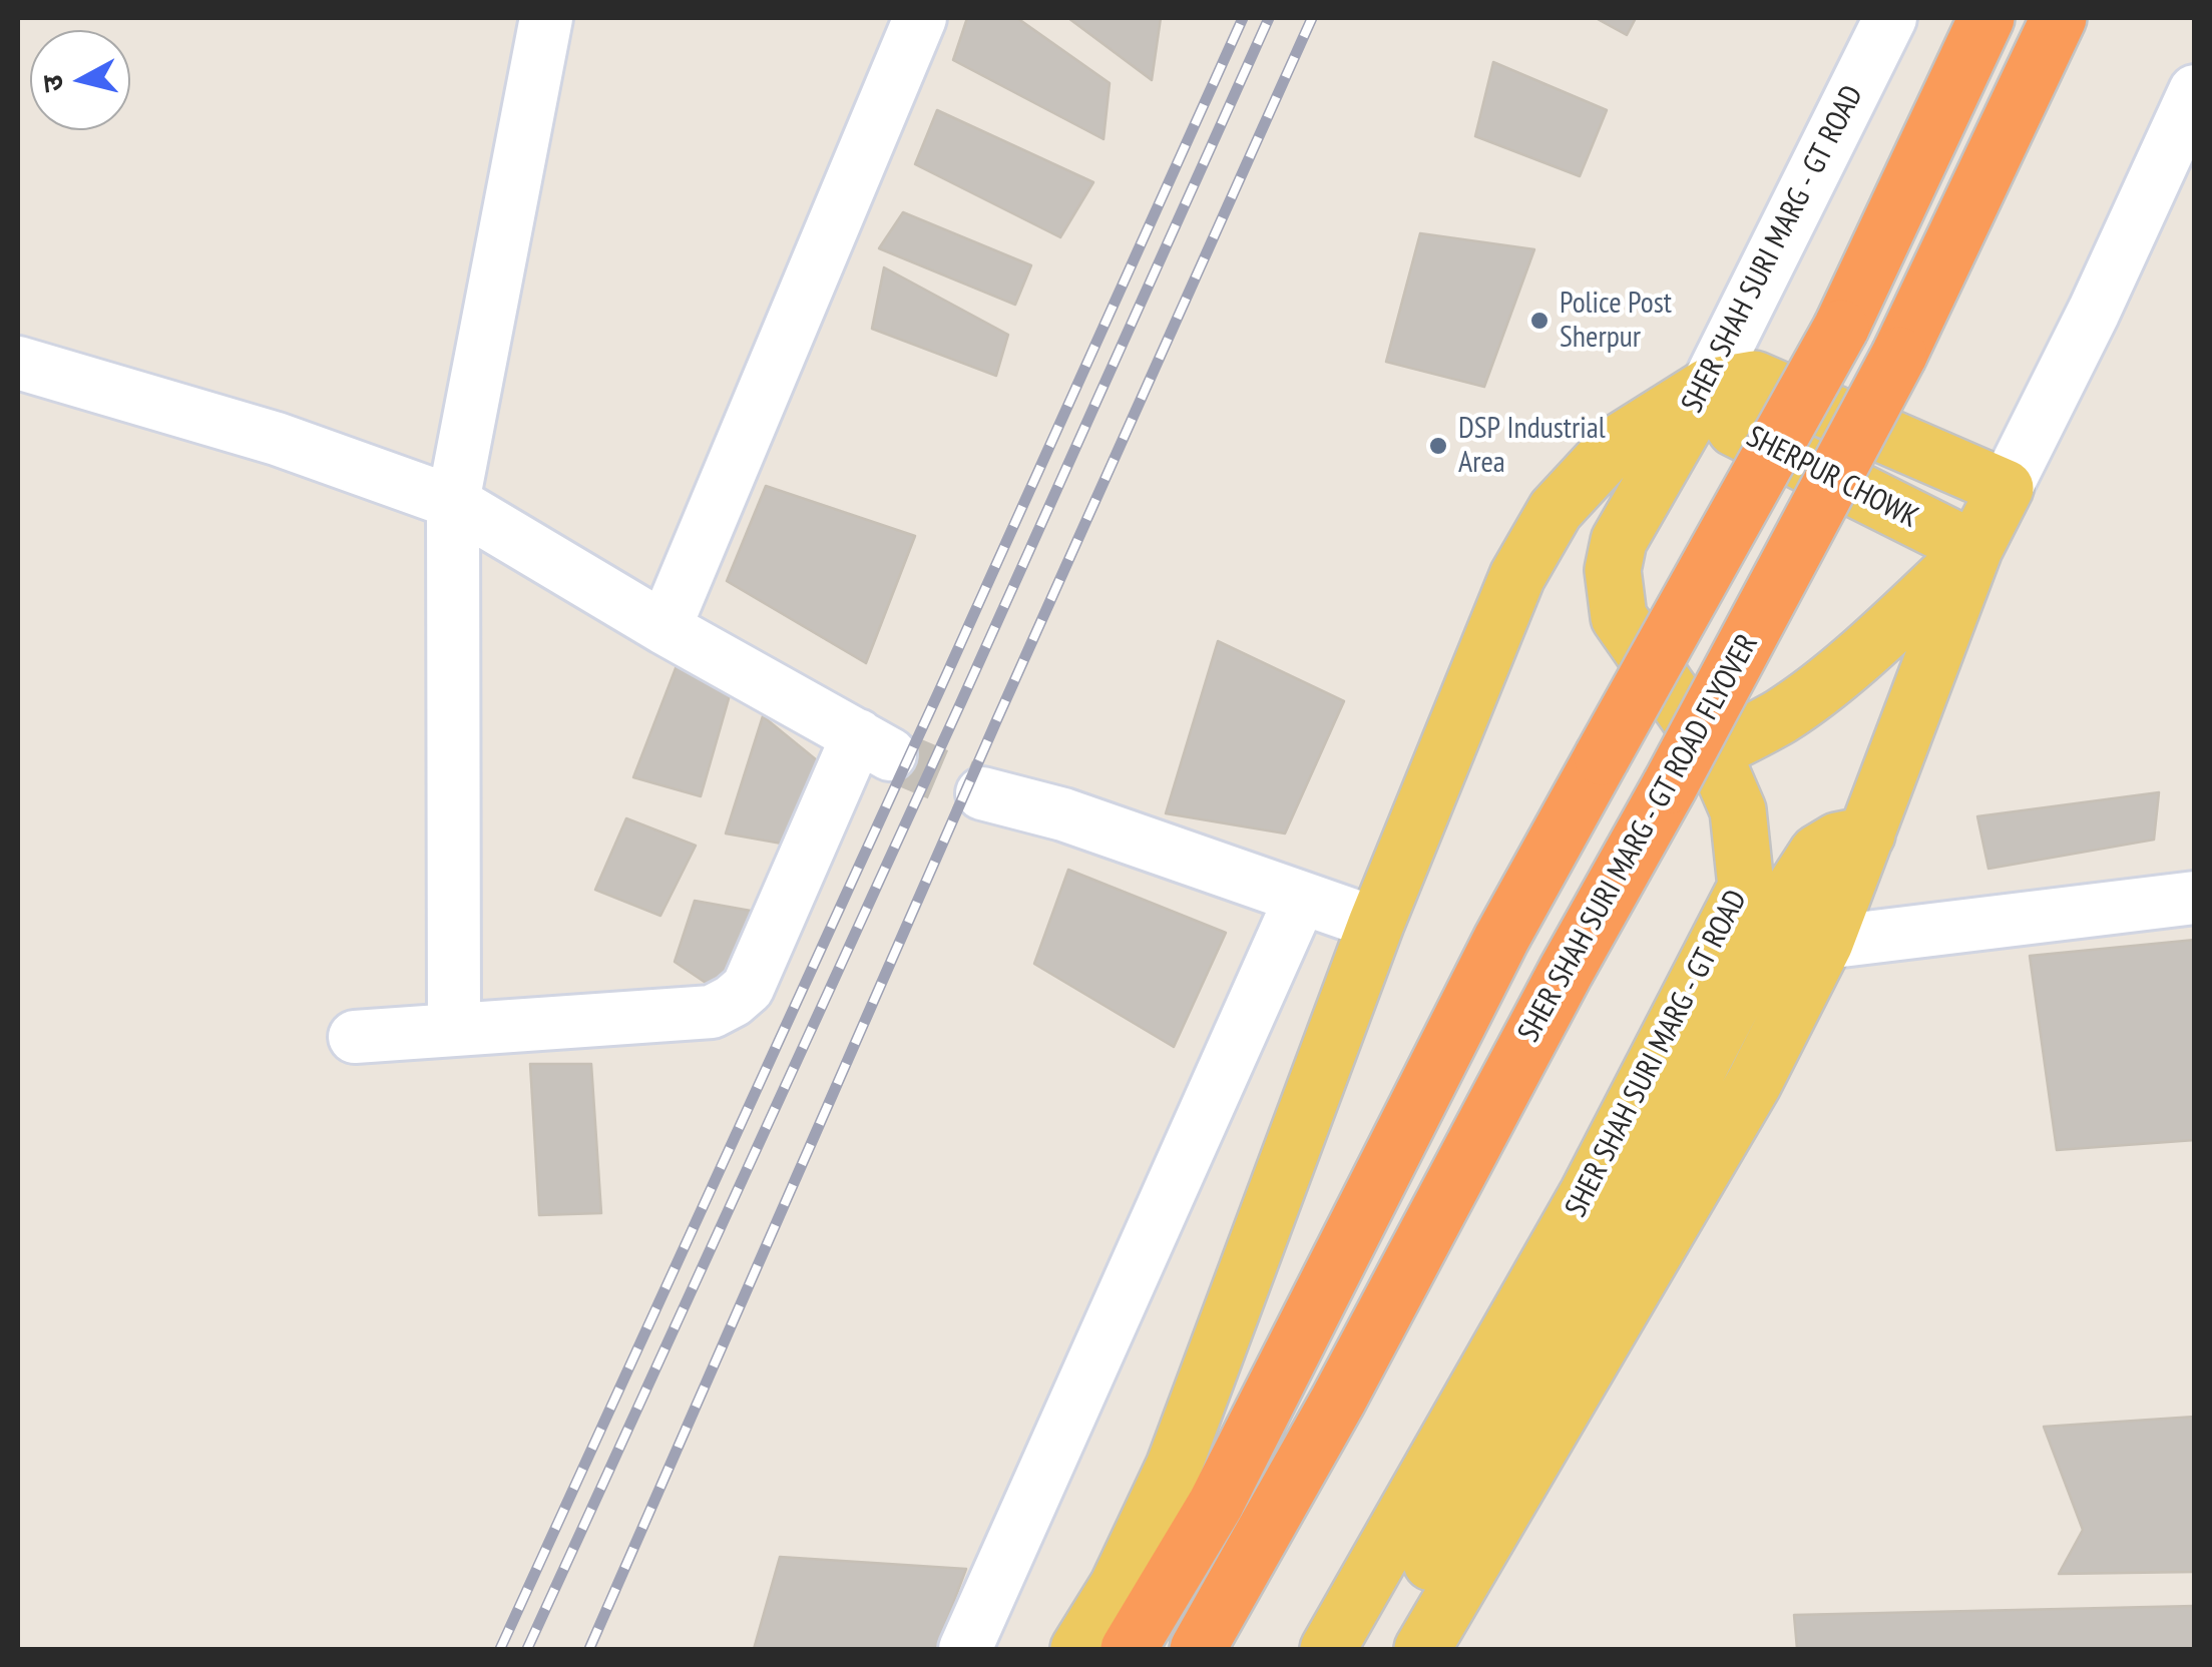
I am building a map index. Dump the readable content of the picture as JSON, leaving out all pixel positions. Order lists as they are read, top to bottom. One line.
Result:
{"streets":{"highway":["SHER SHAH SURI MARG - GT ROAD FLYOVER"],"main road":["SHER SHAH SURI MARG - GT ROAD","SHERPUR CHOWK"]},"crossings":[["SHER SHAH SURI MARG - GT ROAD","SHERPUR CHOWK"]],"places":["Police Post Sherpur","DSP Industrial Area"],"north":"left"}
